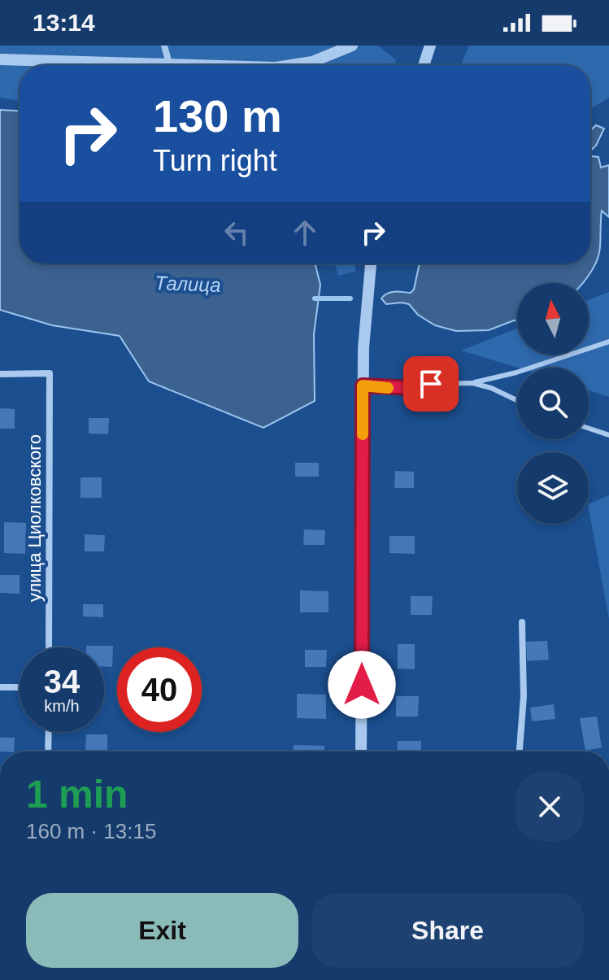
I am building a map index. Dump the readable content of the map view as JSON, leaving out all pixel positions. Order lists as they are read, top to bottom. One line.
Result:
{"streets":{"street":["улица Циолковского"]},"water":["Талица"],"north":"top","page":{"status":"13:14","turn":["130 m","Turn right"],"speed":"34 km/h","limit":"40","heading":["1 min","160 m · 13:15"],"buttons":["Exit","Share"]}}
